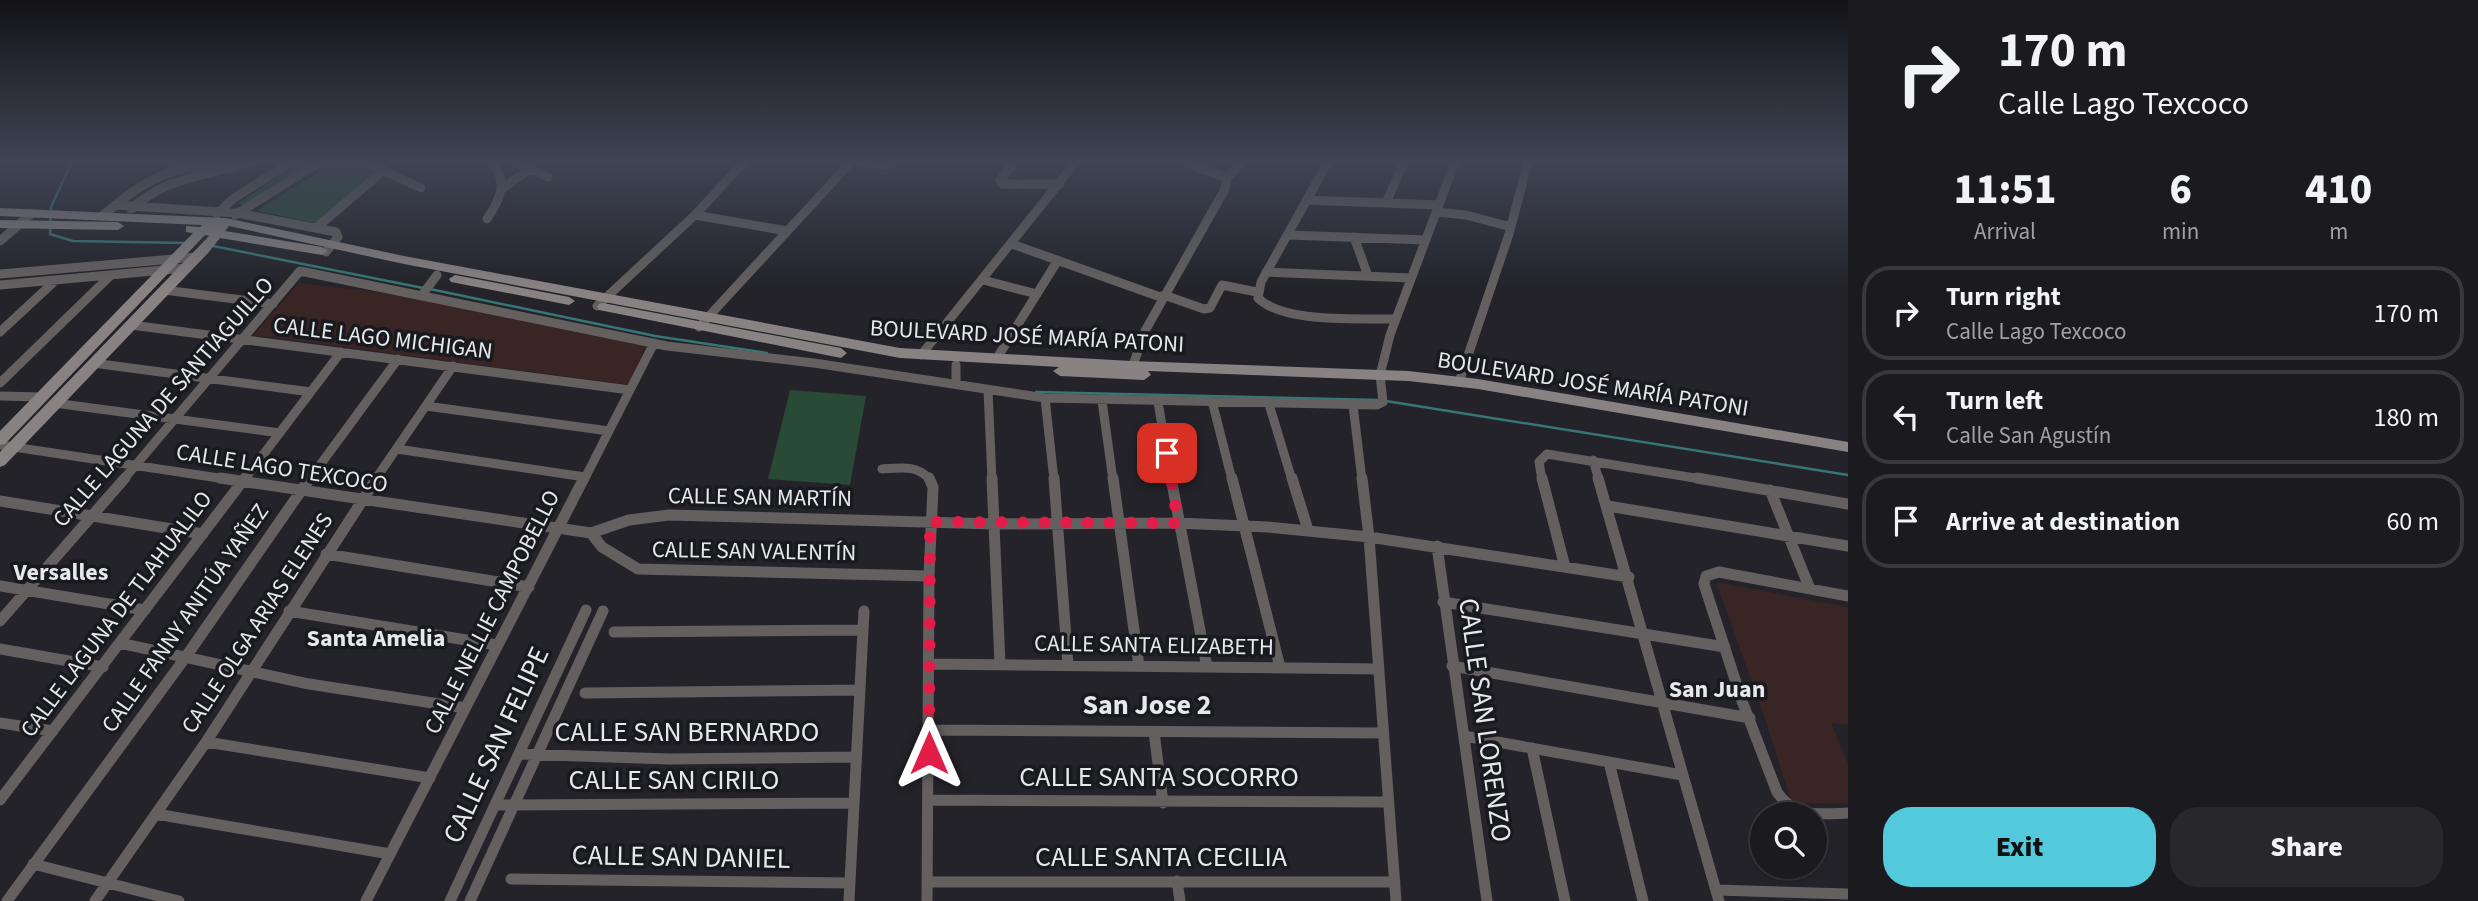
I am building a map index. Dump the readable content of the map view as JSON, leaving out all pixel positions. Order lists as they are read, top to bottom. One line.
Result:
{"streets":{"main road":["BOULEVARD JOSÉ MARÍA PATONI"],"street":["CALLE LAGO MICHIGAN","CALLE LAGUNA DE SANTIAGUILLO","CALLE LAGO TEXCOCO","CALLE SAN MARTÍN","CALLE SAN VALENTÍN","CALLE NELLIE CAMPOBELLO","CALLE LAGUNA DE TLAHUALILO","CALLE FANNY ANITÚA YAÑEZ","CALLE OLGA ARIAS ELENES","CALLE SANTA ELIZABETH","CALLE SAN LORENZO","CALLE SAN BERNARDO","CALLE SAN FELIPE","CALLE SANTA SOCORRO","CALLE SAN CIRILO","CALLE SAN DANIEL","CALLE SANTA CECILIA"]},"crossings":[["BOULEVARD JOSÉ MARÍA PATONI","CALLE LAGUNA DE SANTIAGUILLO"],["CALLE LAGO MICHIGAN","CALLE LAGUNA DE SANTIAGUILLO"],["CALLE LAGO MICHIGAN","CALLE NELLIE CAMPOBELLO"],["CALLE LAGO MICHIGAN","CALLE LAGUNA DE TLAHUALILO"],["CALLE LAGO MICHIGAN","CALLE FANNY ANITÚA YAÑEZ"],["CALLE LAGO MICHIGAN","CALLE OLGA ARIAS ELENES"],["CALLE LAGUNA DE SANTIAGUILLO","CALLE LAGO TEXCOCO"],["CALLE LAGO TEXCOCO","CALLE SAN MARTÍN"],["CALLE LAGO TEXCOCO","CALLE SAN VALENTÍN"],["CALLE LAGO TEXCOCO","CALLE NELLIE CAMPOBELLO"],["CALLE LAGO TEXCOCO","CALLE LAGUNA DE TLAHUALILO"],["CALLE LAGO TEXCOCO","CALLE FANNY ANITÚA YAÑEZ"],["CALLE LAGO TEXCOCO","CALLE OLGA ARIAS ELENES"],["CALLE SAN MARTÍN","CALLE SAN VALENTÍN"],["CALLE SAN BERNARDO","CALLE SAN FELIPE"],["CALLE SAN FELIPE","CALLE SAN CIRILO"]],"districts":["Versalles","Santa Amelia","San Juan","San Jose 2"],"page":{"turn":["170 m","Calle Lago Texcoco"],"eta":["11:51","Arrival","6","min","410","m"],"list":[{"name":"Turn right","note":"Calle Lago Texcoco","value":"170 m"},{"name":"Turn left","note":"Calle San Agustín","value":"180 m"},{"name":"Arrive at destination","value":"60 m"}],"buttons":["Exit","Share"]}}
